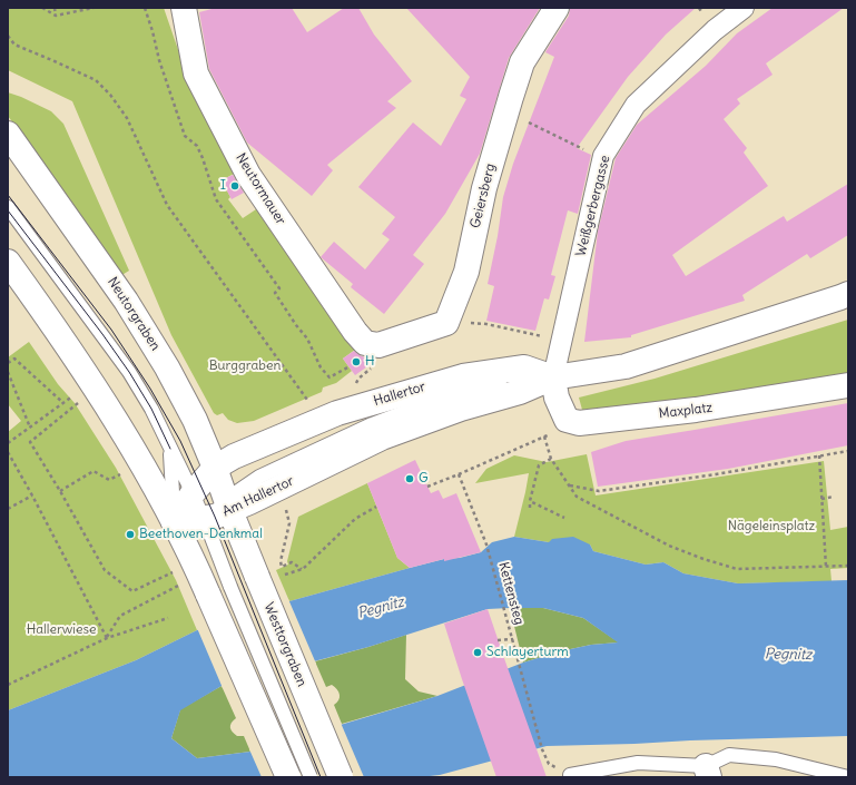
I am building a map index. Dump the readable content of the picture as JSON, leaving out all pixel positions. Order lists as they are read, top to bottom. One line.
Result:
{"streets":{"street":["Neutormauer","Geiersberg","Weißgerbergasse","Neutorgraben","Hallertor","Maxplatz","Am Hallertor","Westtorgraben"],"path":["Kettensteg"]},"crossings":[["Neutormauer","Geiersberg"],["Weißgerbergasse","Maxplatz"],["Neutorgraben","Am Hallertor"],["Neutorgraben","Westtorgraben"],["Hallertor","Am Hallertor"],["Am Hallertor","Westtorgraben"]],"water":["Pegnitz"],"parks":["Burggraben","Nägeleinsplatz","Hallerwiese"],"places":["I","H","G","Beethoven-Denkmal","Schlayerturm"]}
